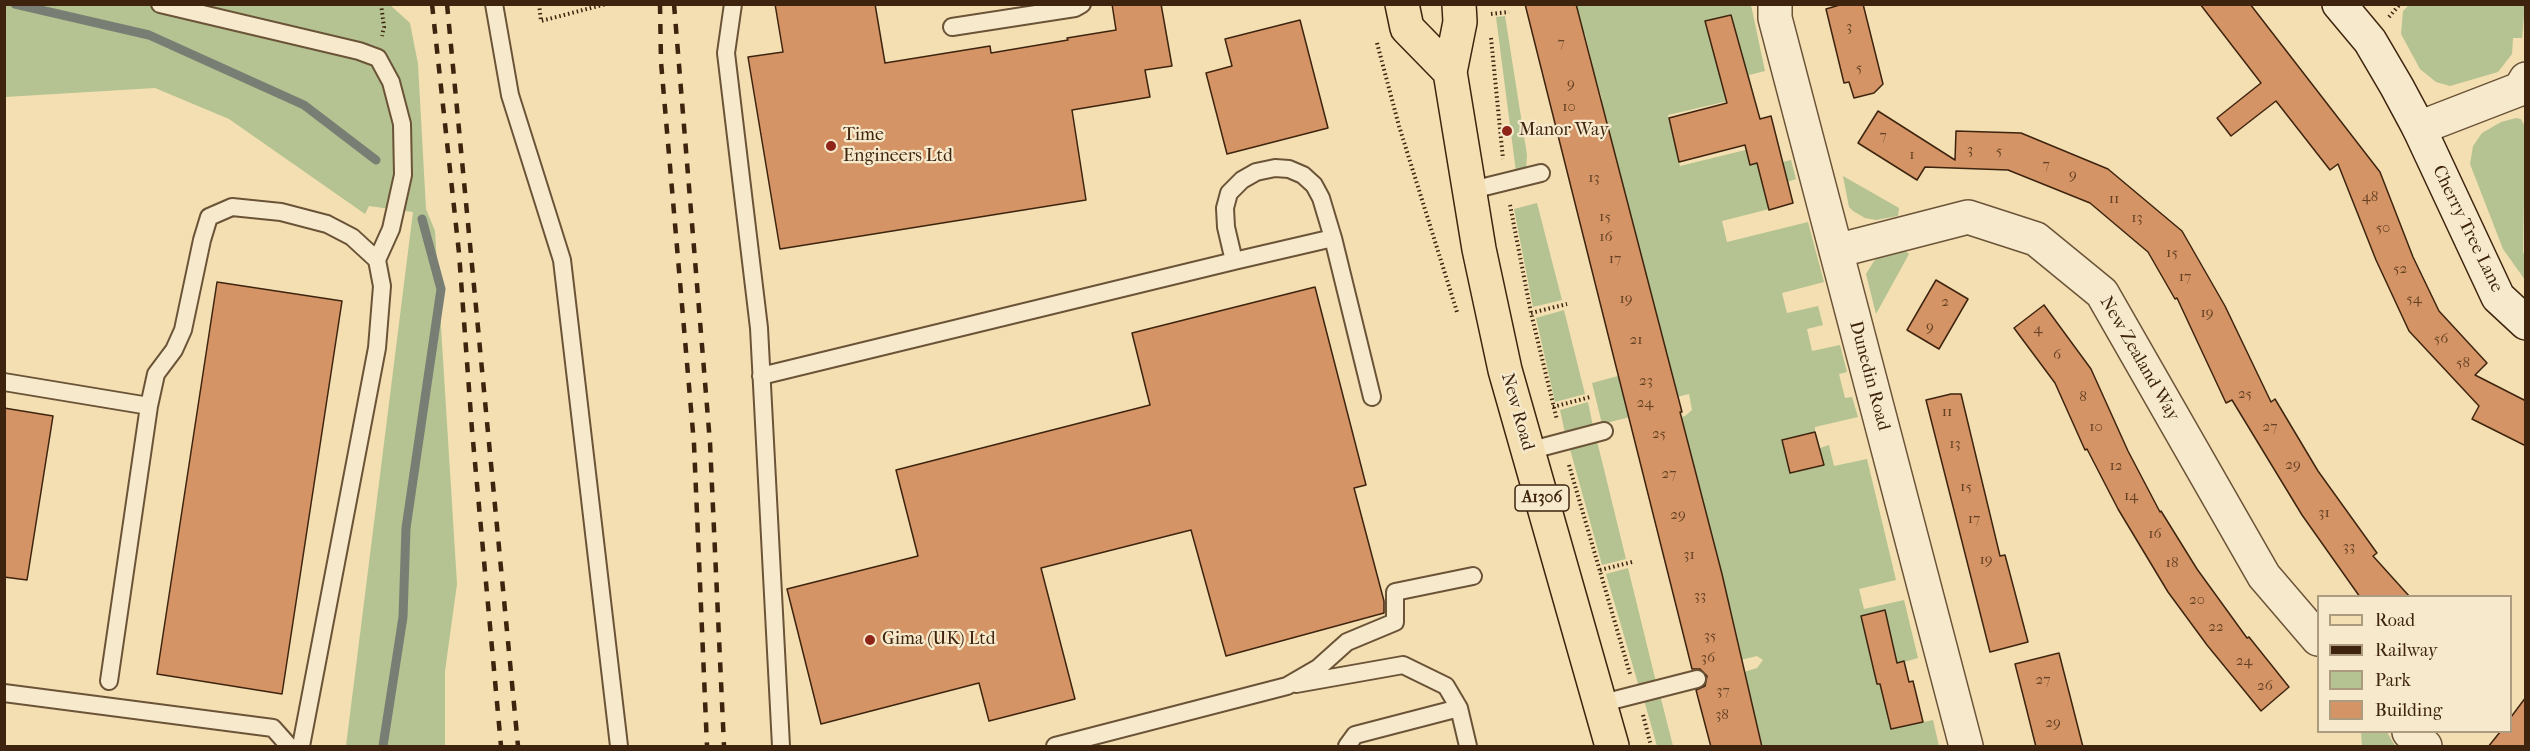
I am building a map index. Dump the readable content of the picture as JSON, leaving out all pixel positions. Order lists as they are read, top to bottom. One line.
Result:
{"streets":{"main road":["New Road","A1306"],"street":["Cherry Tree Lane","New Zealand Way","Dunedin Road"]},"crossings":[["New Zealand Way","Dunedin Road"]],"places":["Manor Way","Time Engineers Ltd","Gima (UK) Ltd"],"house_numbers":["3","7","5","9","10","7","3","5","1","7","9","13","48","11","15","13","50","16","15","17","52","17","19","54","2","19","9","4","56","21","6","58","23","25","8","24","11","10","27","25","13","29","12","27","15","14","31","29","17","16","33","31","19","18","33","20","22","35","36","24","27","26","37","38","29"],"legend":["Road","Railway","Park","Building"]}
